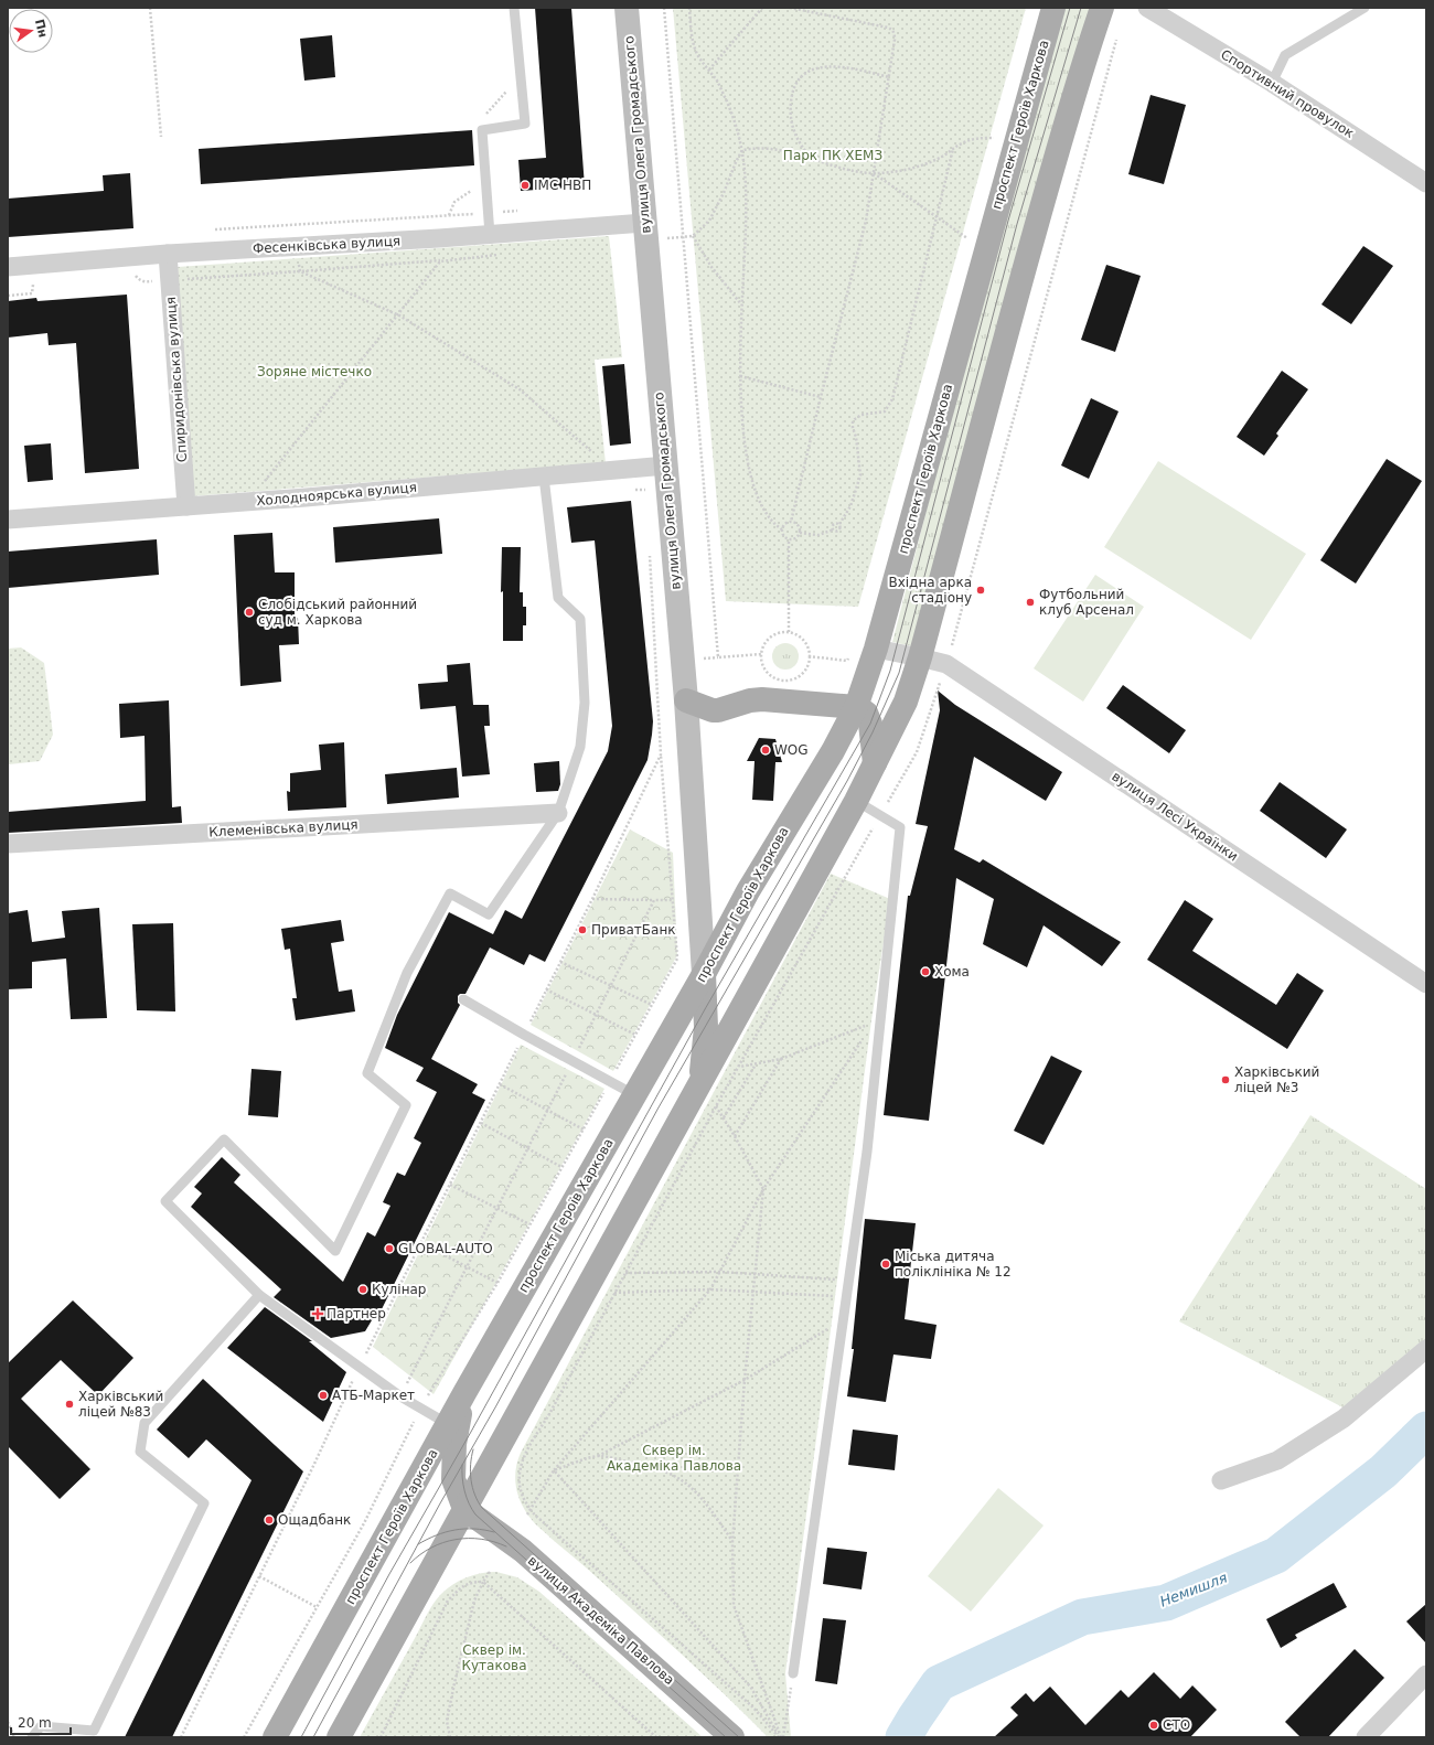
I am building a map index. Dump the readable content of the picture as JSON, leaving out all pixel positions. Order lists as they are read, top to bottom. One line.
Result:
{"streets":{"main road":["проспект Героїв Харкова","вулиця Олега Громадського","вулиця Академіка Павлова"],"street":["Спортивний провулок","Фесенківська вулиця","Спиридонівська вулиця","Холодноярська вулиця","вулиця Лесі Українки","Клеменівська вулиця"]},"crossings":[["проспект Героїв Харкова","вулиця Олега Громадського"],["проспект Героїв Харкова","вулиця Лесі Українки"],["вулиця Олега Громадського","Фесенківська вулиця"],["вулиця Олега Громадського","Холодноярська вулиця"],["Фесенківська вулиця","Спиридонівська вулиця"],["Спиридонівська вулиця","Холодноярська вулиця"]],"water":["Немишля"],"parks":["Парк ПК ХЕМЗ","Зоряне містечко","Сквер ім. Академіка Павлова","Сквер ім. Кутакова"],"places":{"other":["ІМС НВП","Вхідна арка стадіону","Футбольний клуб Арсенал","Слобідський районний суд м. Харкова","WOG","ПриватБанк","Хома","Харківський ліцей №3","GLOBAL-AUTO","Міська дитяча поліклініка № 12","Кулінар","АТБ-Маркет","Харківський ліцей №83","Ощадбанк","СТО"],"health":["Партнер"]},"scale_bar":"20 m","north":"right"}
